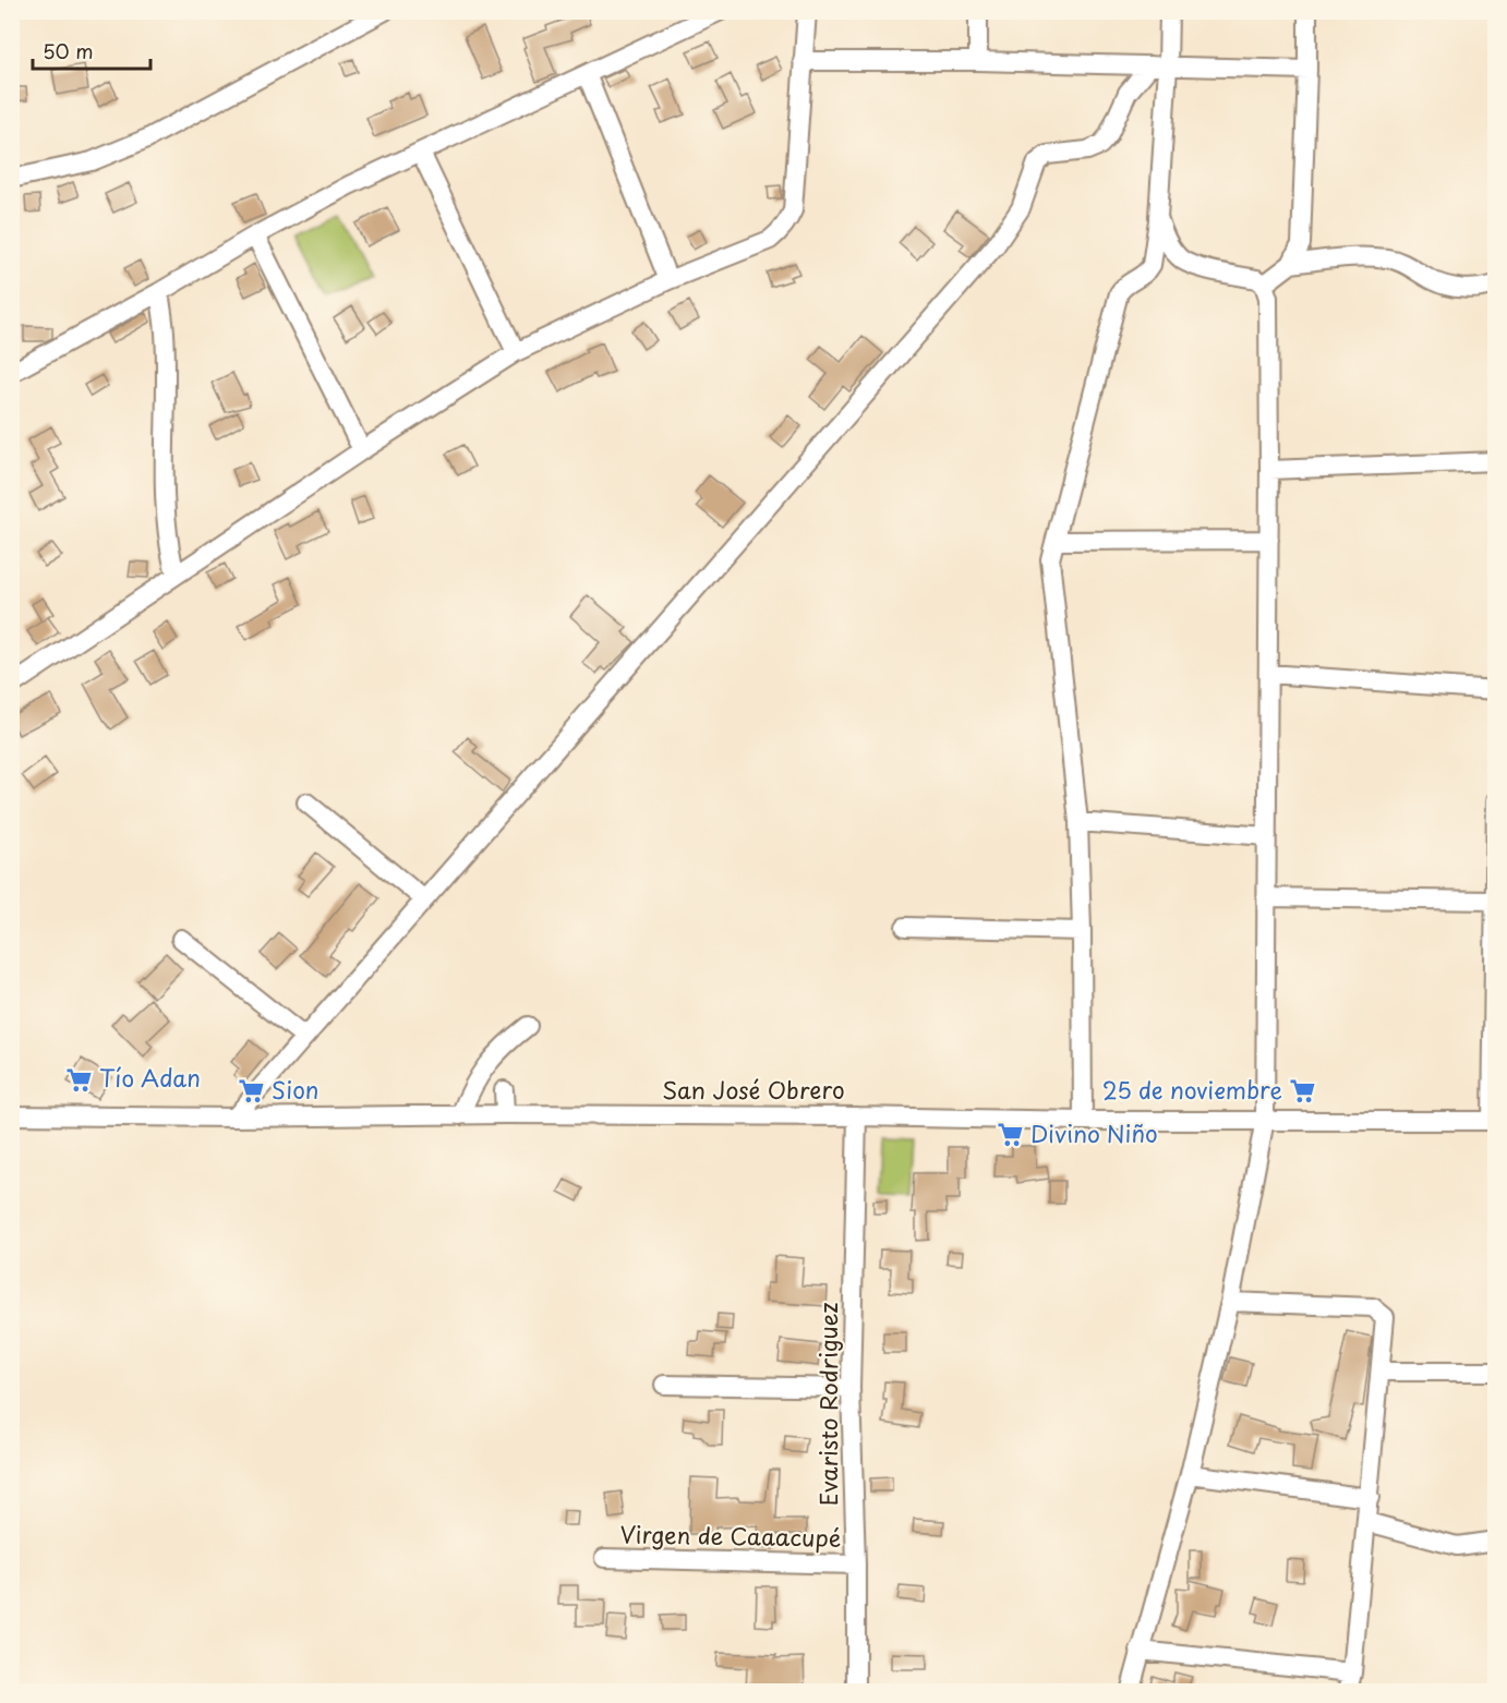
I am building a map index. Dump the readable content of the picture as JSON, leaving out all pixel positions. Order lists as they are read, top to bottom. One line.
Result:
{"streets":{"street":["San José Obrero","Evaristo Rodriguez","Virgen de Caaacupé"]},"crossings":[["San José Obrero","Evaristo Rodriguez"],["Evaristo Rodriguez","Virgen de Caaacupé"]],"places":{"supermarket":["Tío Adan","Sion","25 de noviembre","Divino Niño"]},"scale_bar":"50 m"}
